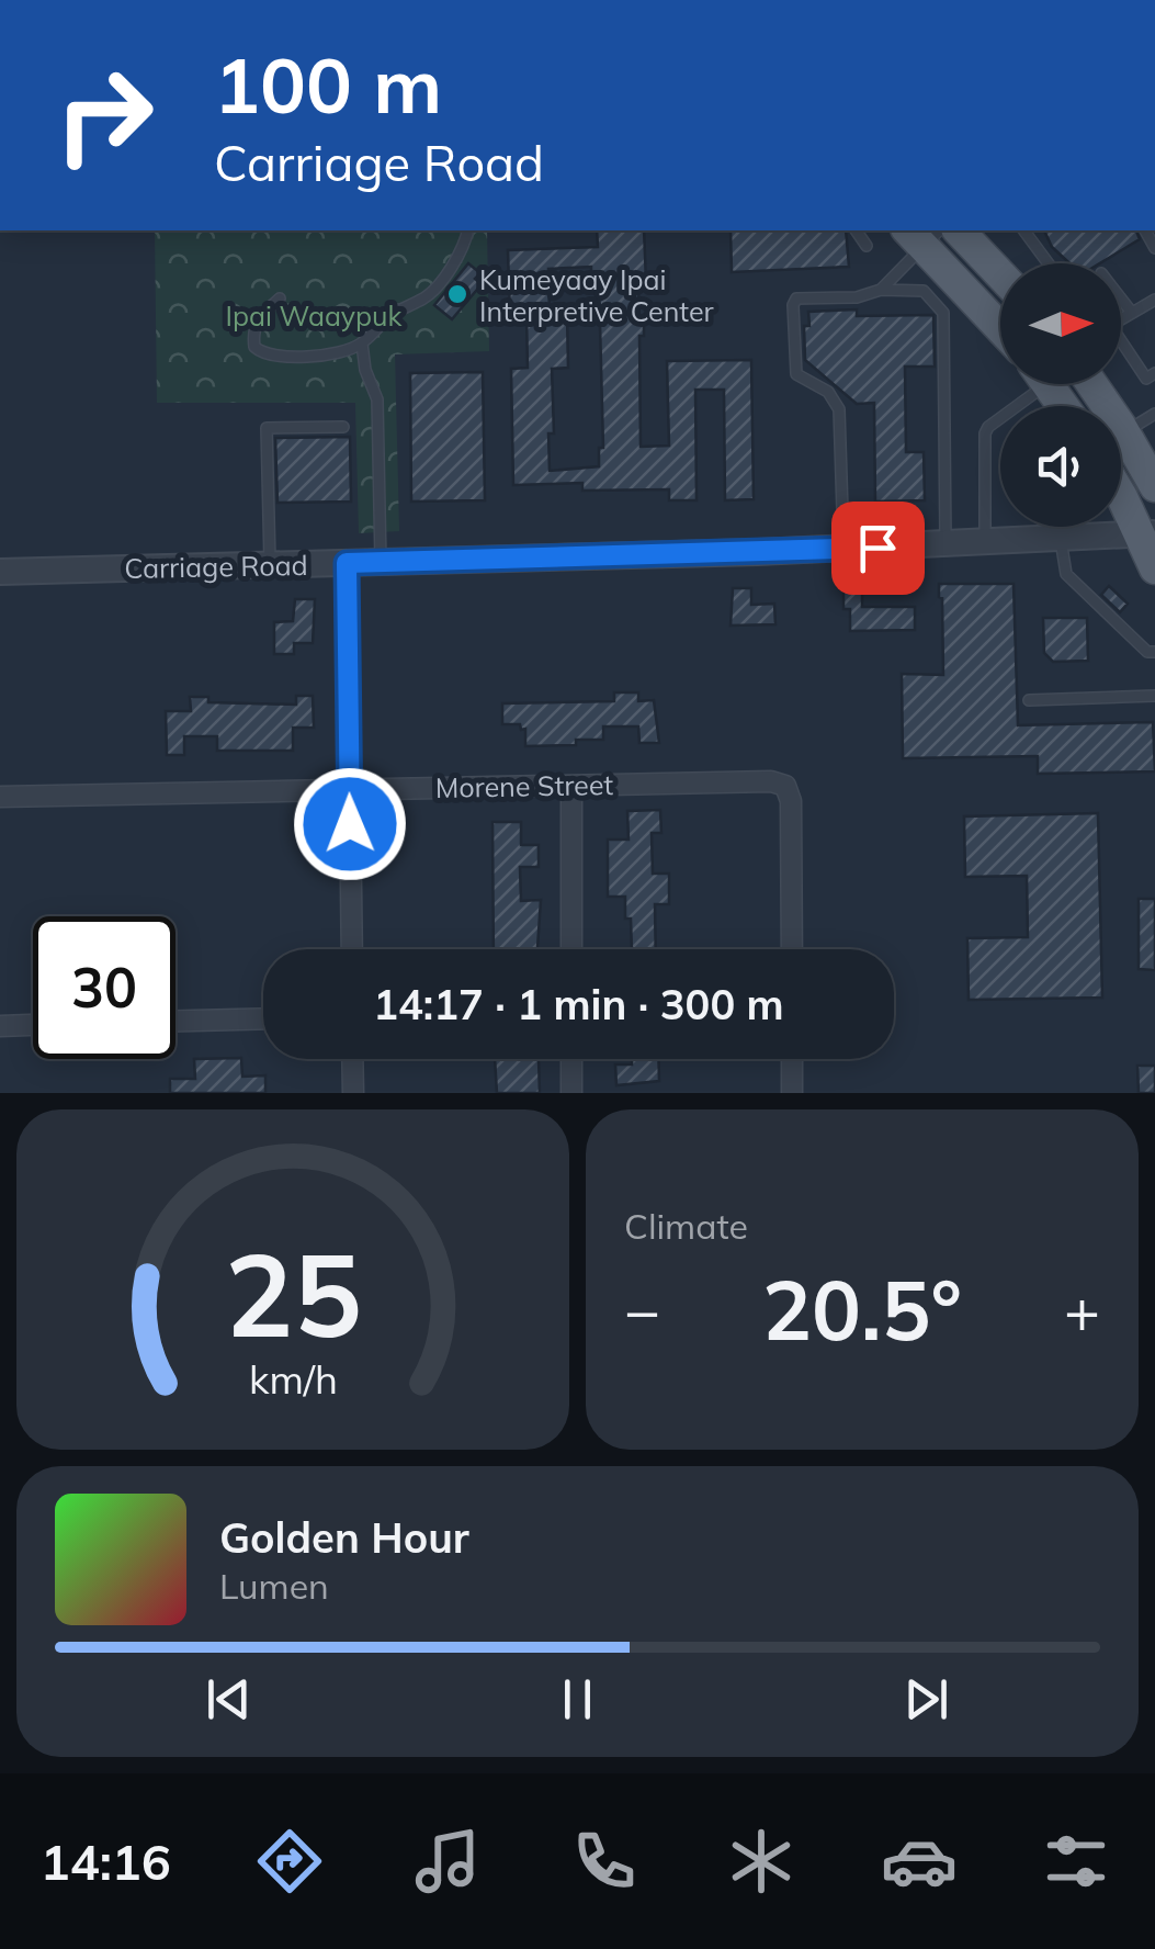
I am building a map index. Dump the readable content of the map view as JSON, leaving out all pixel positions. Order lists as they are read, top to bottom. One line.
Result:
{"streets":{"street":["Carriage Road","Morene Street"]},"parks":["Ipai Waaypuk"],"places":["Kumeyaay Ipai Interpretive Center"],"north":"right","page":{"turn":["100 m","Carriage Road"],"limit":"30","trip":"14:17 · 1 min · 300 m","tile":"Climate","heat":["−","20.5°","+"],"song":["Golden Hour","Lumen"],"tabs":"14:16","gauge":["25","km/h"]}}
